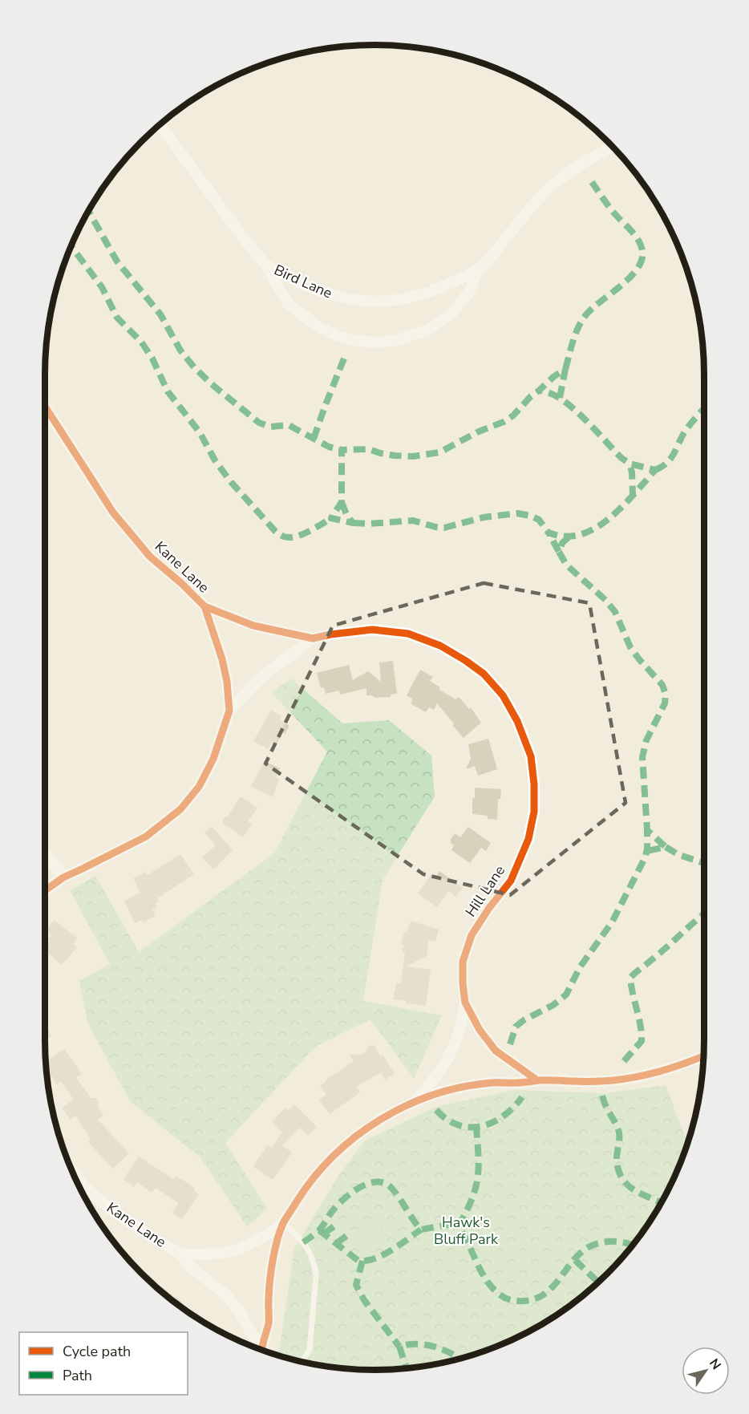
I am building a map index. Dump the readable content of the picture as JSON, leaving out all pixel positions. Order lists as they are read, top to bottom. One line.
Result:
{"streets":{"street":["Bird Lane","Kane Lane","Hill Lane"]},"parks":["Hawk's Bluff Park"],"legend":["Cycle path","Path"],"north":"top right"}
